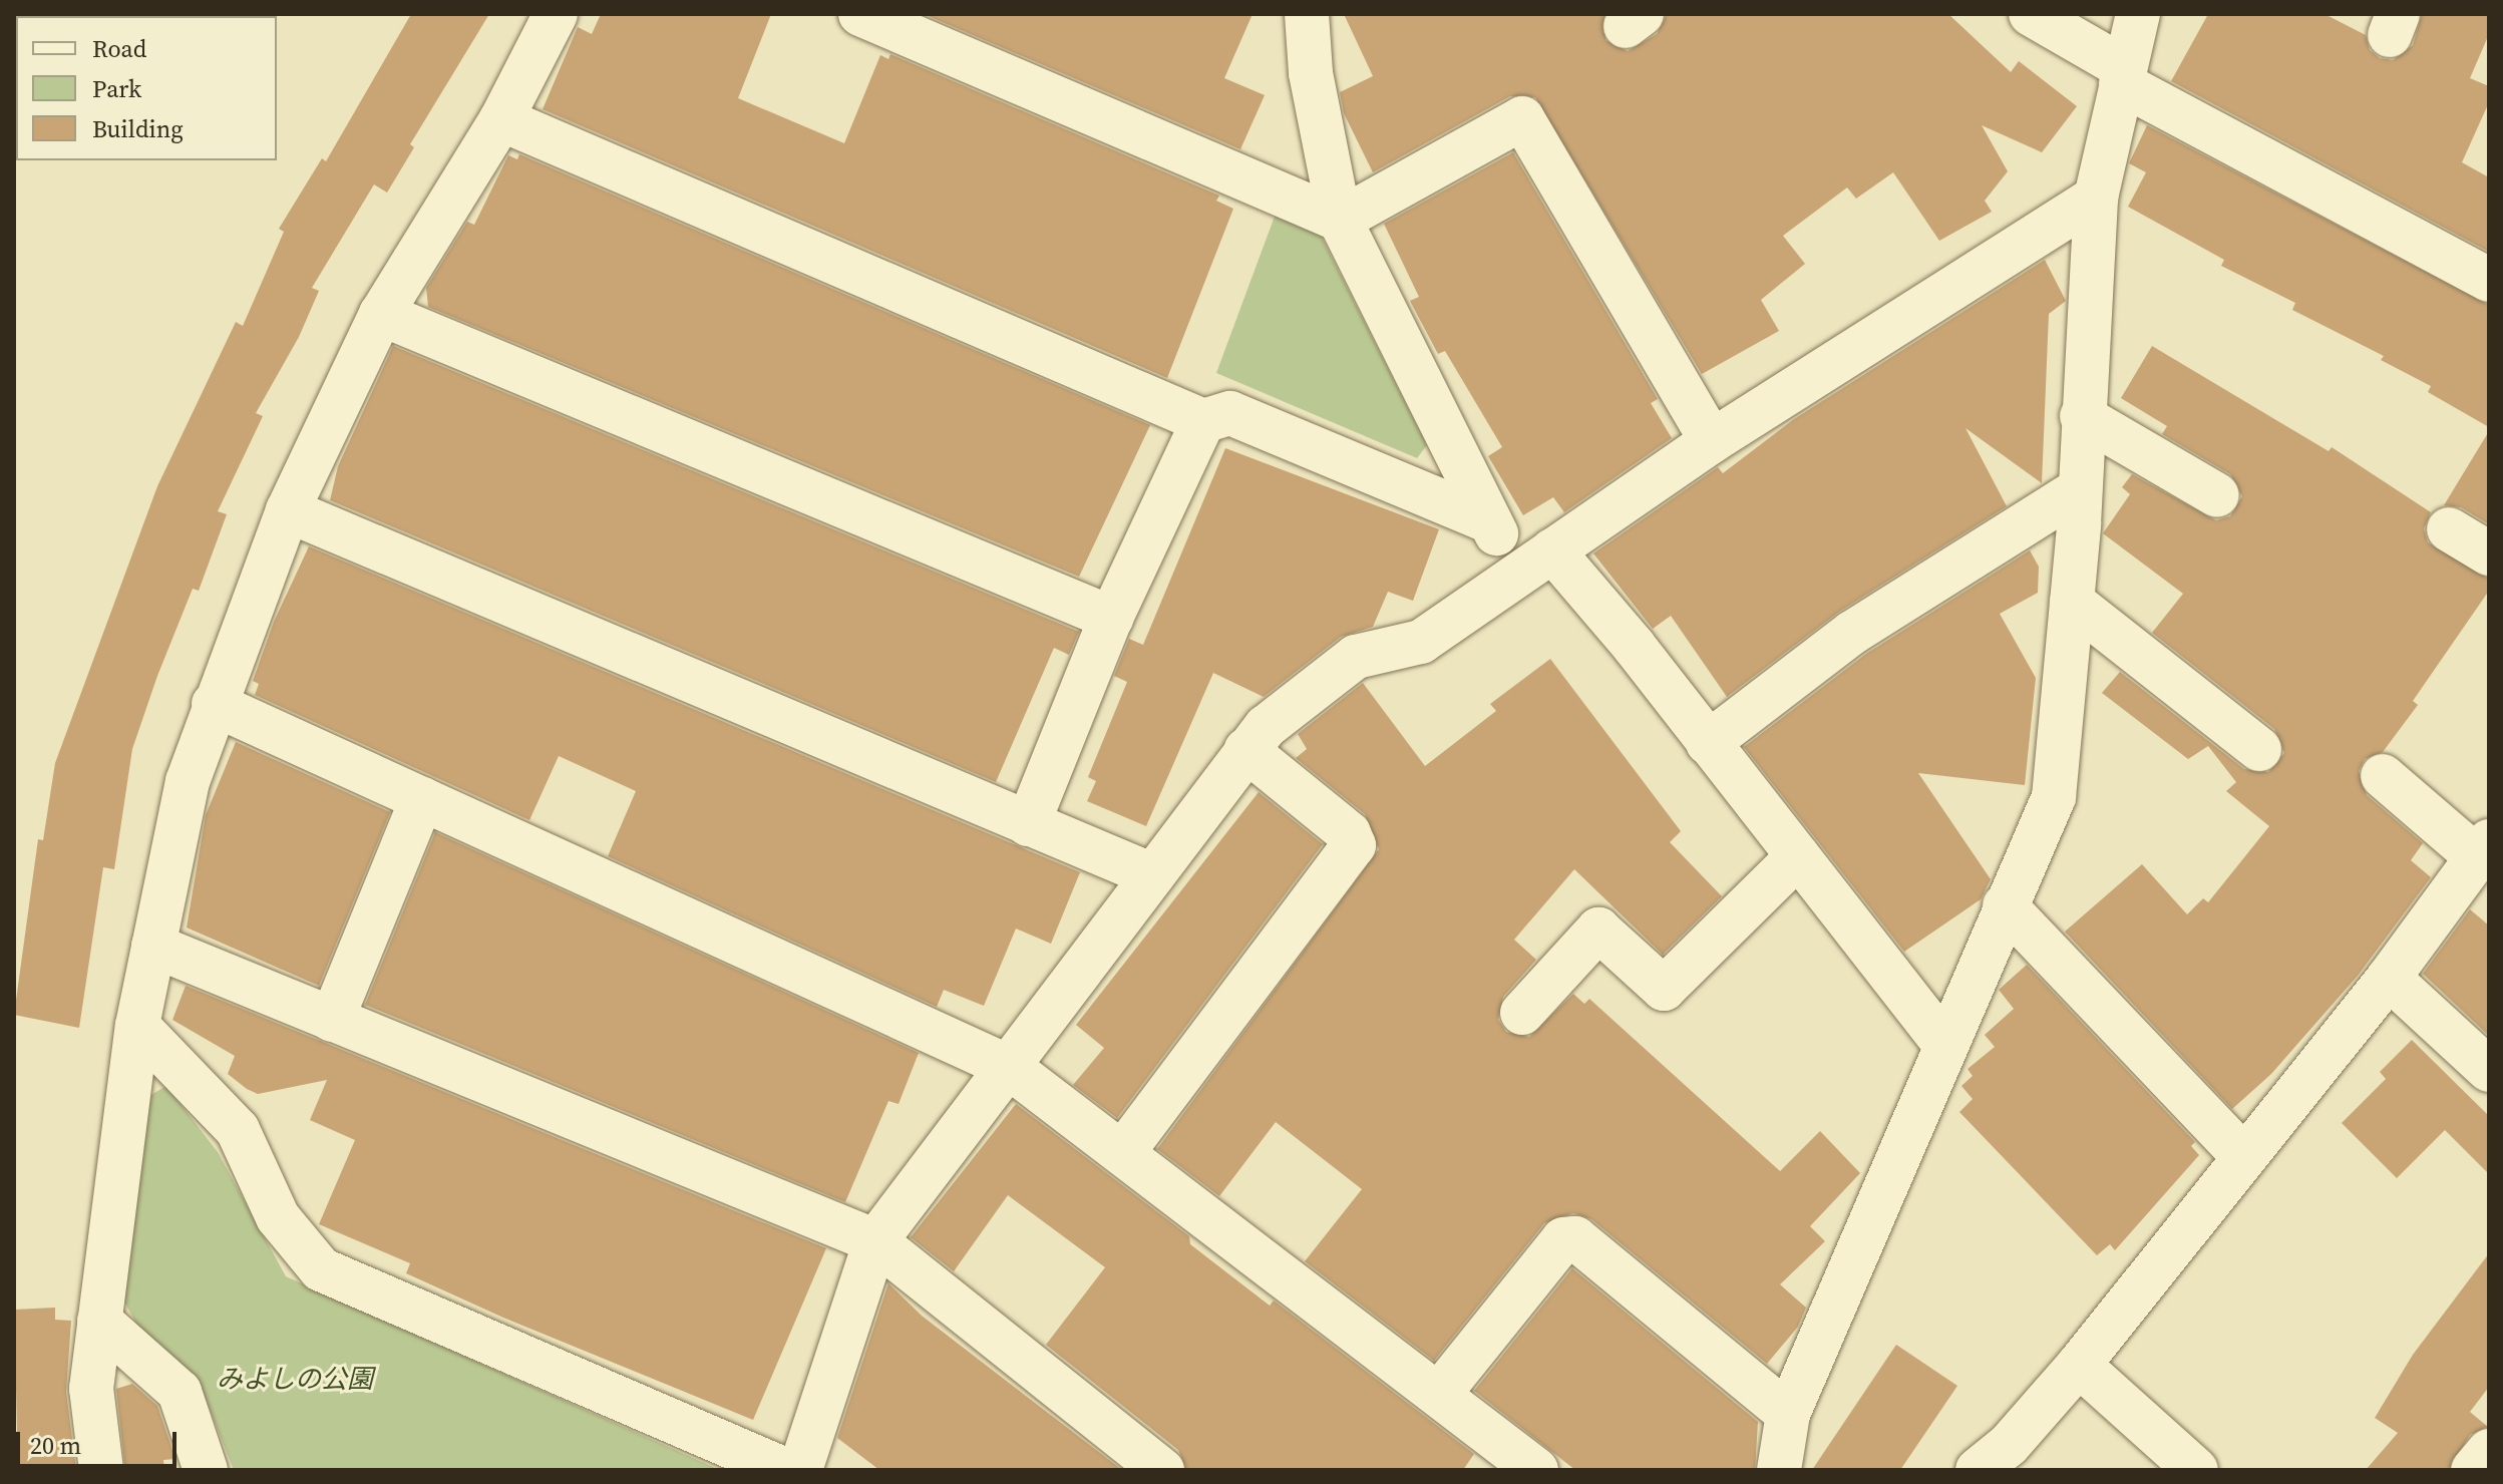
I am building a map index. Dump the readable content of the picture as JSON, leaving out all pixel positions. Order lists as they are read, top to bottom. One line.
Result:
{"parks":["みよしの公園"],"legend":["Road","Park","Building"],"scale_bar":"20 m"}
